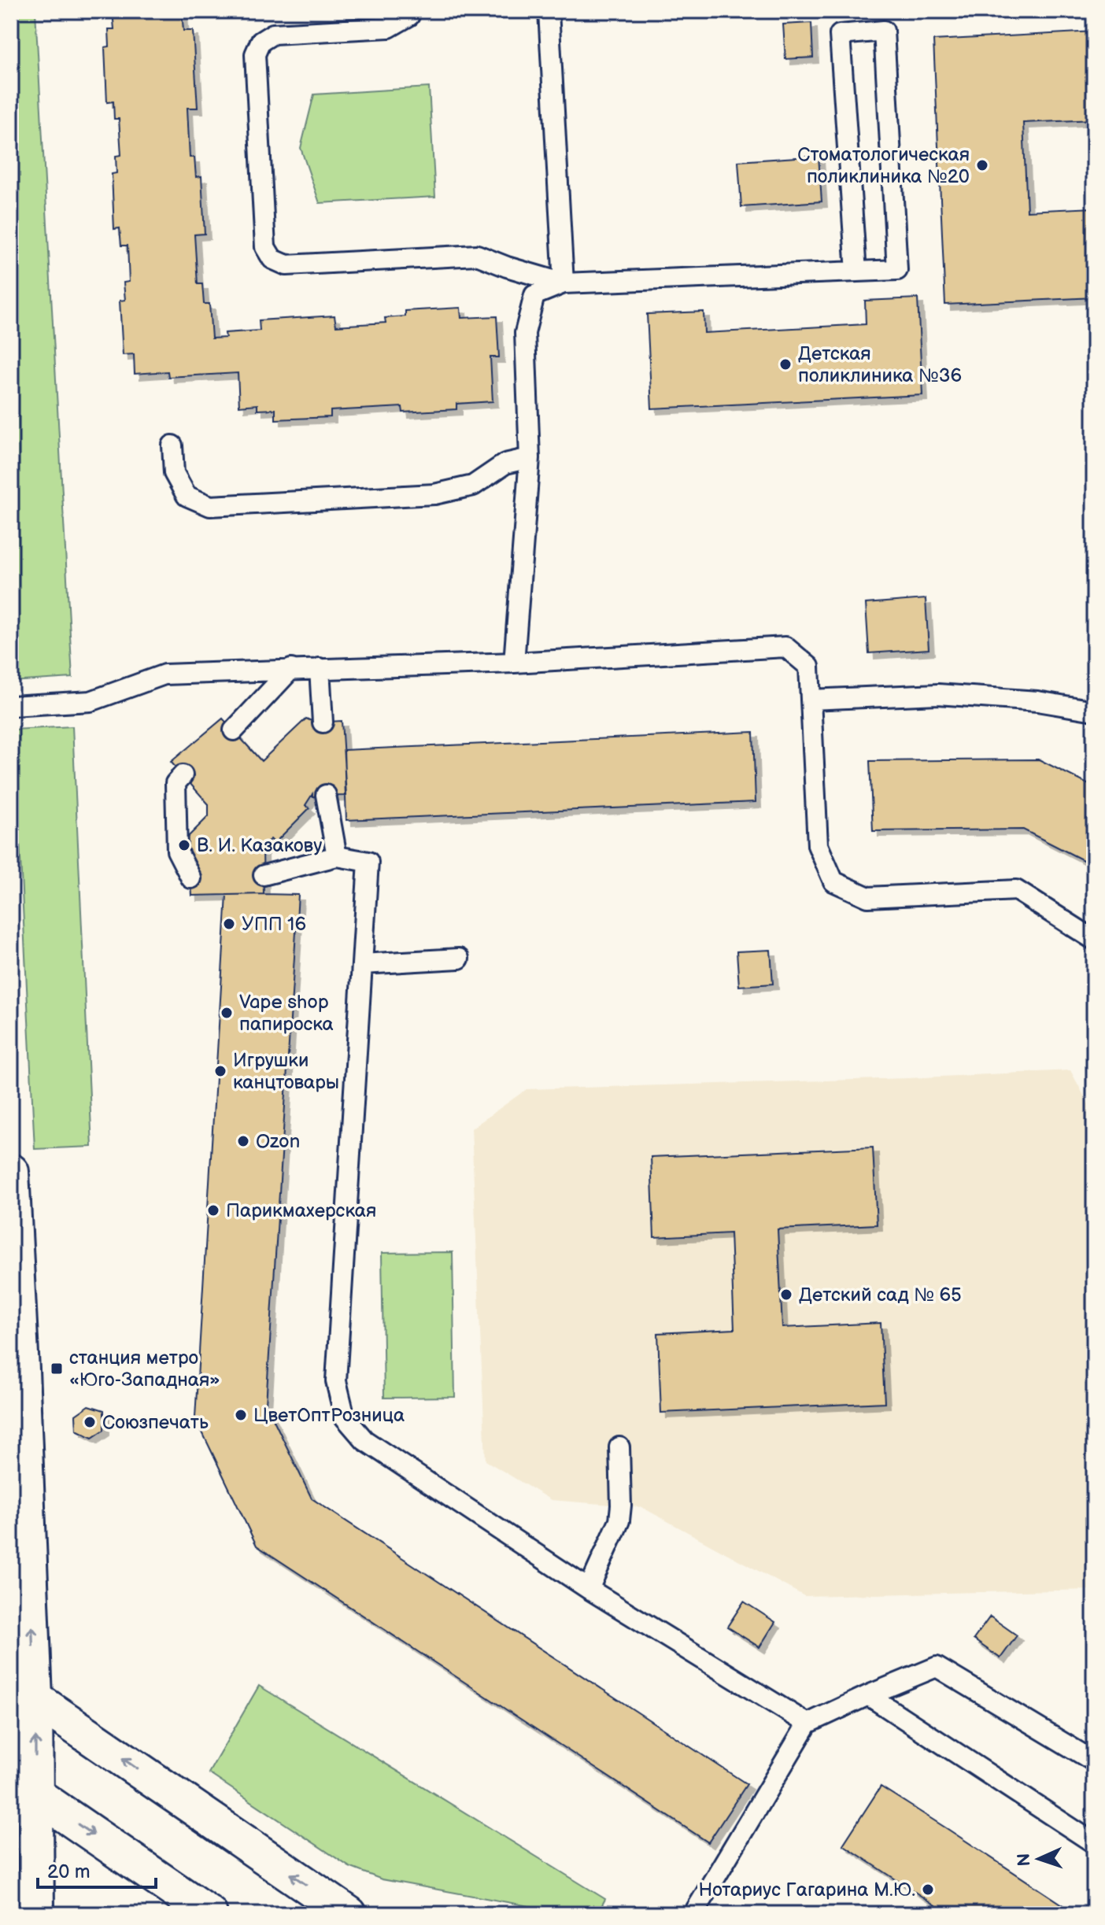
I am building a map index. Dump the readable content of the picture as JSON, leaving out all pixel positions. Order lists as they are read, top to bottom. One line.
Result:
{"places":{"other":["Стоматологическая поликлиника №20","Детская поликлиника №36","В. И. Казакову","УПП 16","Vape shop папироска","Игрушки канцтовары","Ozon","Парикмахерская","Детский сад № 65","ЦветОптРозница","Союзпечать","Нотариус Гагарина М.Ю."],"transit":["станция метро «Юго-Западная»"]},"scale_bar":"20 m","north":"left"}
